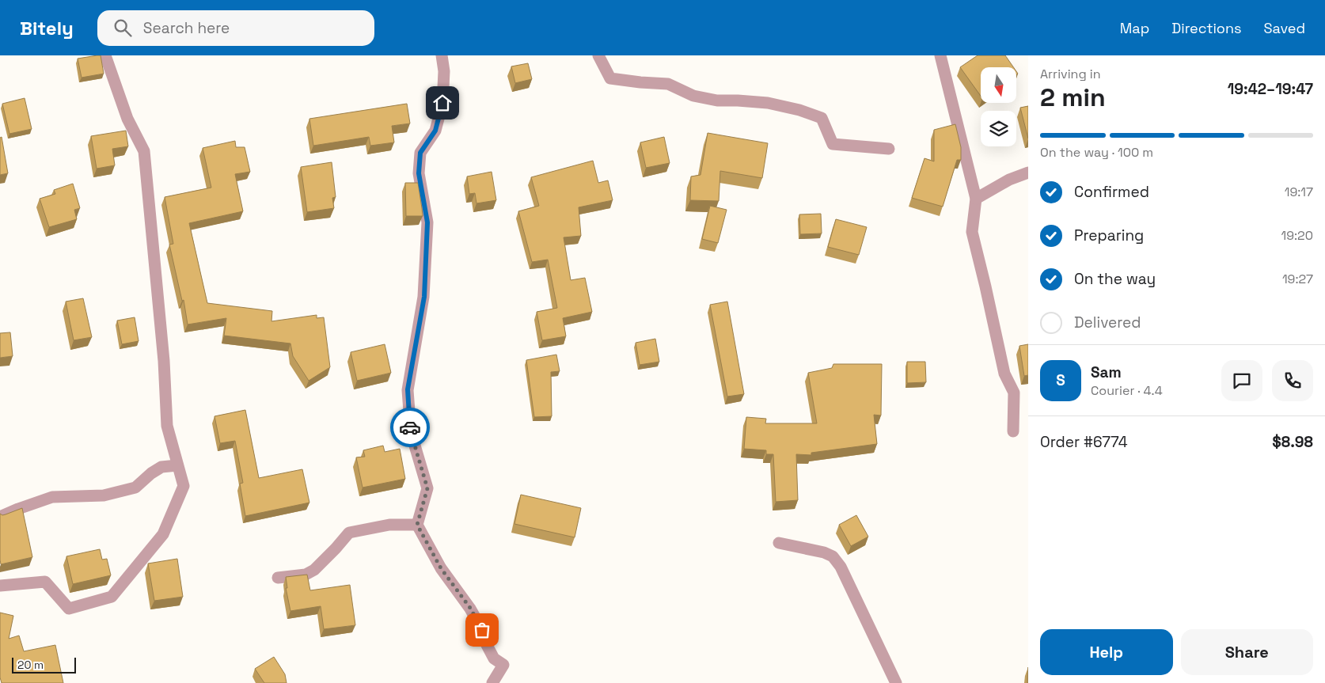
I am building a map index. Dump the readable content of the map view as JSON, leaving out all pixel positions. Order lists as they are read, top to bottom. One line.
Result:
{"scale_bar":"20 m","north":"bottom","page":{"header":"Bitely","search":"Search here","nav":["Map","Directions","Saved"],"heading":["2 min","Arriving in","19:42–19:47"],"panel":["Sam","Courier · 4.4","Order #6774","$8.98"],"bar":"On the way · 100 m","list":[["Confirmed","19:17"],["Preparing","19:20"],["On the way","19:27"],"Delivered"],"round":"S","buttons":["Help","Share"],"scale":"20 m"}}
